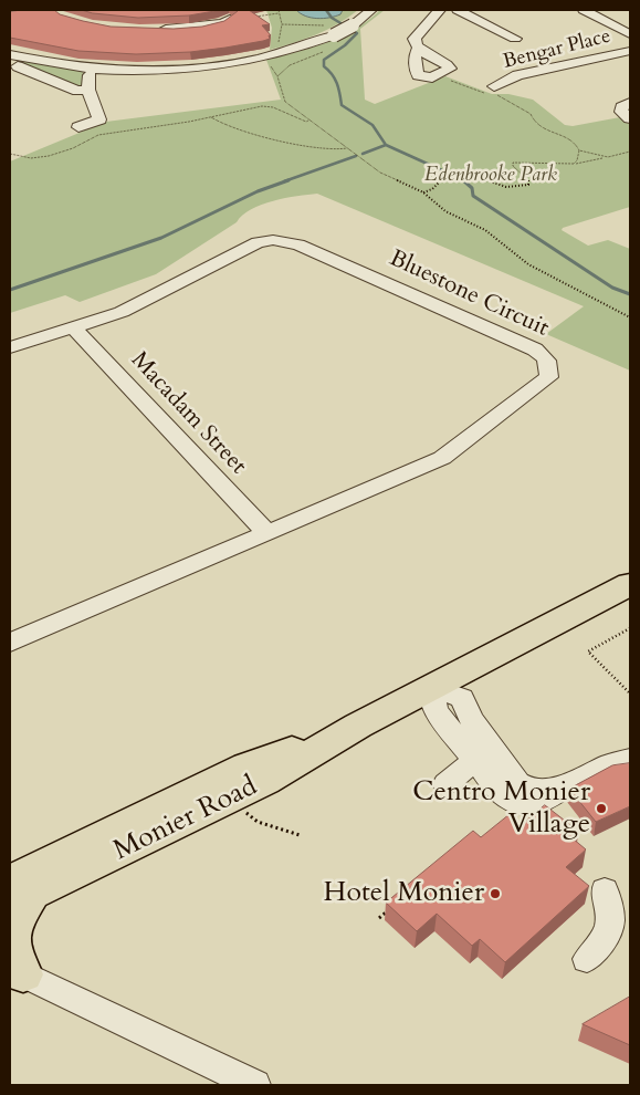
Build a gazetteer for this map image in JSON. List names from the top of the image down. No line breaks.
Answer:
{"streets":{"main road":["Monier Road"],"street":["Bengar Place","Bluestone Circuit","Macadam Street"]},"crossings":[["Bluestone Circuit","Macadam Street"]],"parks":["Edenbrooke Park"],"places":["Centro Monier Village","Hotel Monier"]}
